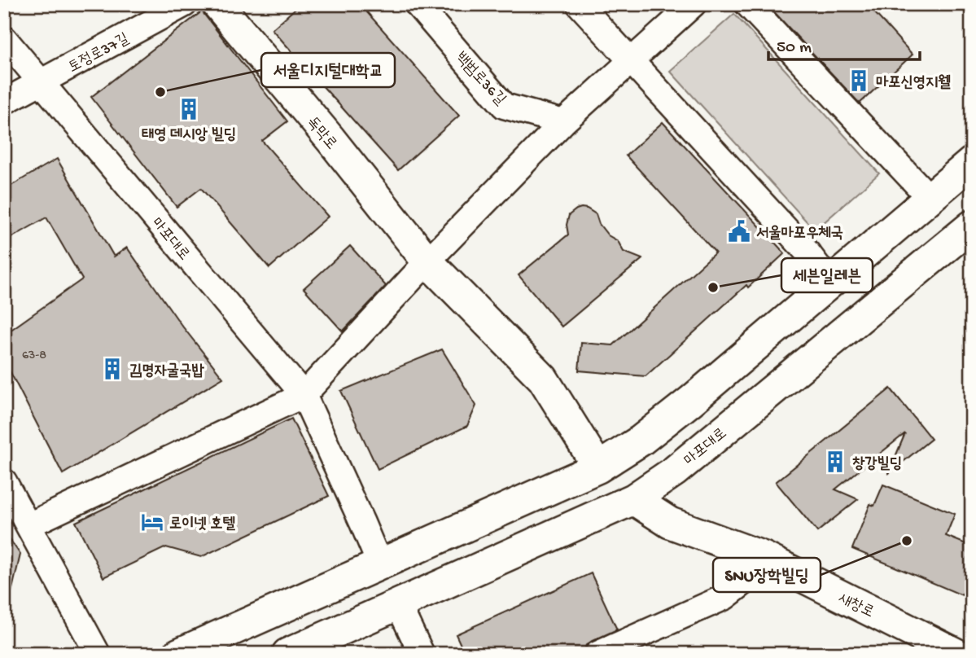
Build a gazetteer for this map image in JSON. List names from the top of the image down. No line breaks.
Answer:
{"streets":{"main road":["독막로","마포대로","새창로"],"street":["토정로37길","백범로36길"]},"crossings":[["토정로37길","마포대로"],["마포대로","새창로"]],"places":{"building":["마포신영지웰","태영 데시앙 빌딩","김명자굴국밥","창강빌딩"],"other":["서울디지털대학교","세븐일레븐","SNU장학빌딩"],"public building":["서울마포우체국"],"hotel":["로이넷 호텔"]},"house_numbers":["63-8"],"scale_bar":"50 m"}
